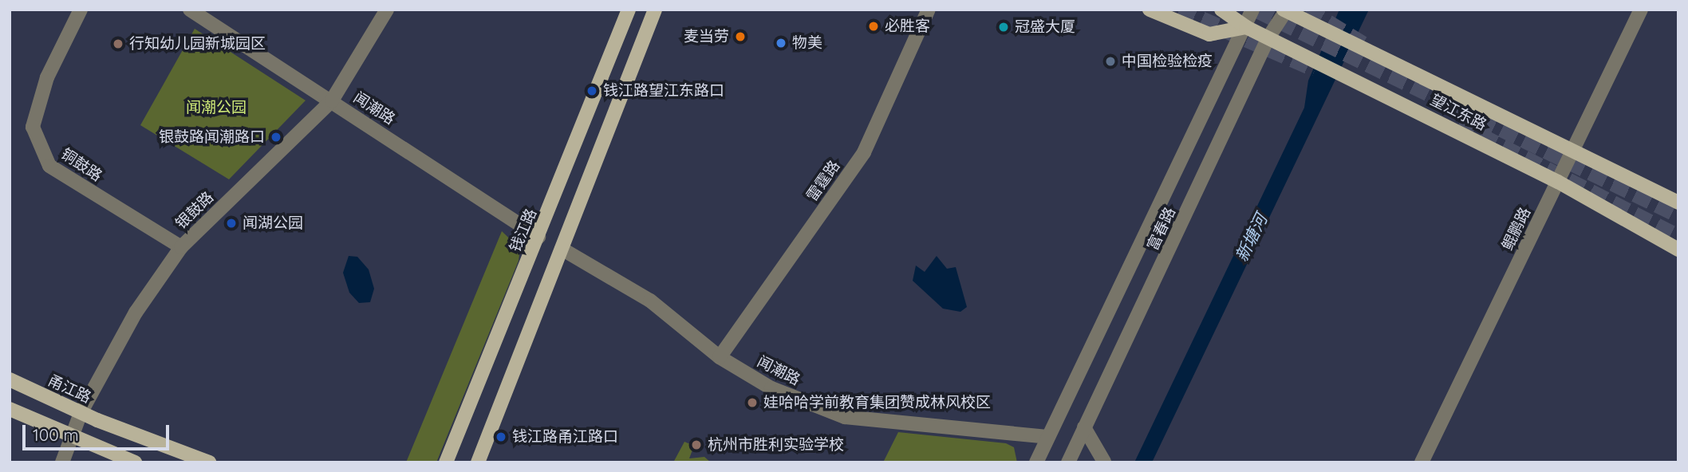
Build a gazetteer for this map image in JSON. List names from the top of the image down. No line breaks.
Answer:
{"streets":{"main road":["望江东路","钱江路","甬江路"],"street":["闻潮路","铜鼓路","雷霆路","银鼓路","富春路","鲲鹏路"]},"crossings":[["闻潮路","雷霆路"],["闻潮路","银鼓路"],["闻潮路","富春路"],["闻潮路","钱江路"],["望江东路","富春路"],["望江东路","鲲鹏路"],["铜鼓路","银鼓路"],["银鼓路","甬江路"]],"water":["新塘河"],"parks":["闻潮公园"],"places":["必胜客","冠盛大厦","麦当劳","物美","行知幼儿园新城园区","中国检验检疫","钱江路望江东路口","银鼓路闻潮路口","闻湖公园","娃哈哈学前教育集团赞成林风校区","钱江路甬江路口","杭州市胜利实验学校"],"scale_bar":"100 m"}
